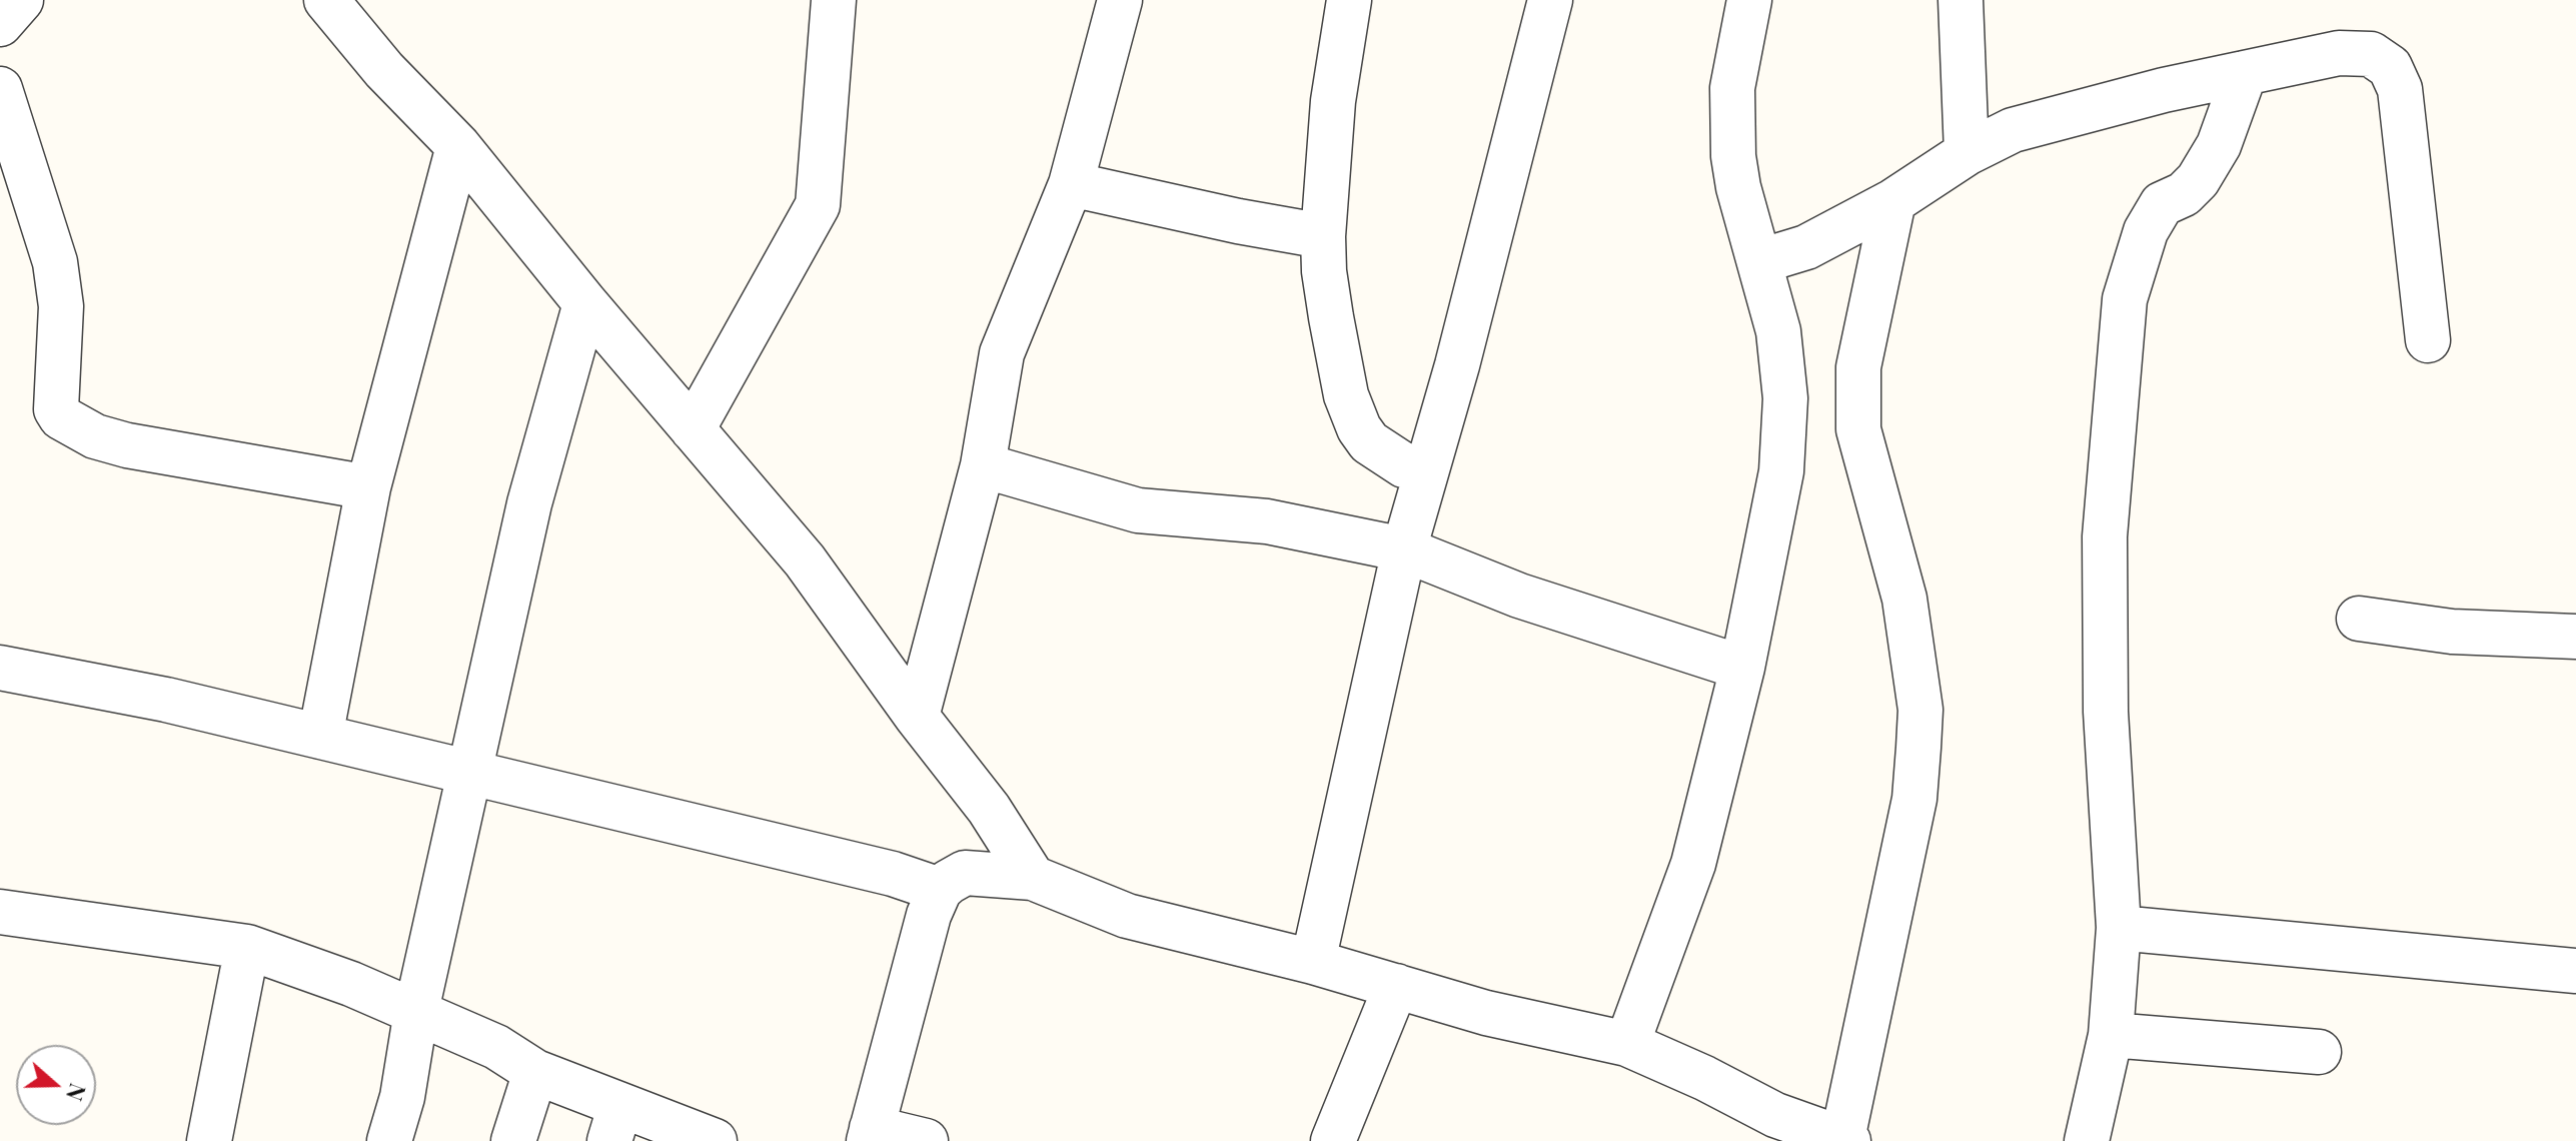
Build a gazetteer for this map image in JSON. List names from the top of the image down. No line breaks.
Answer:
{"north":"right"}
